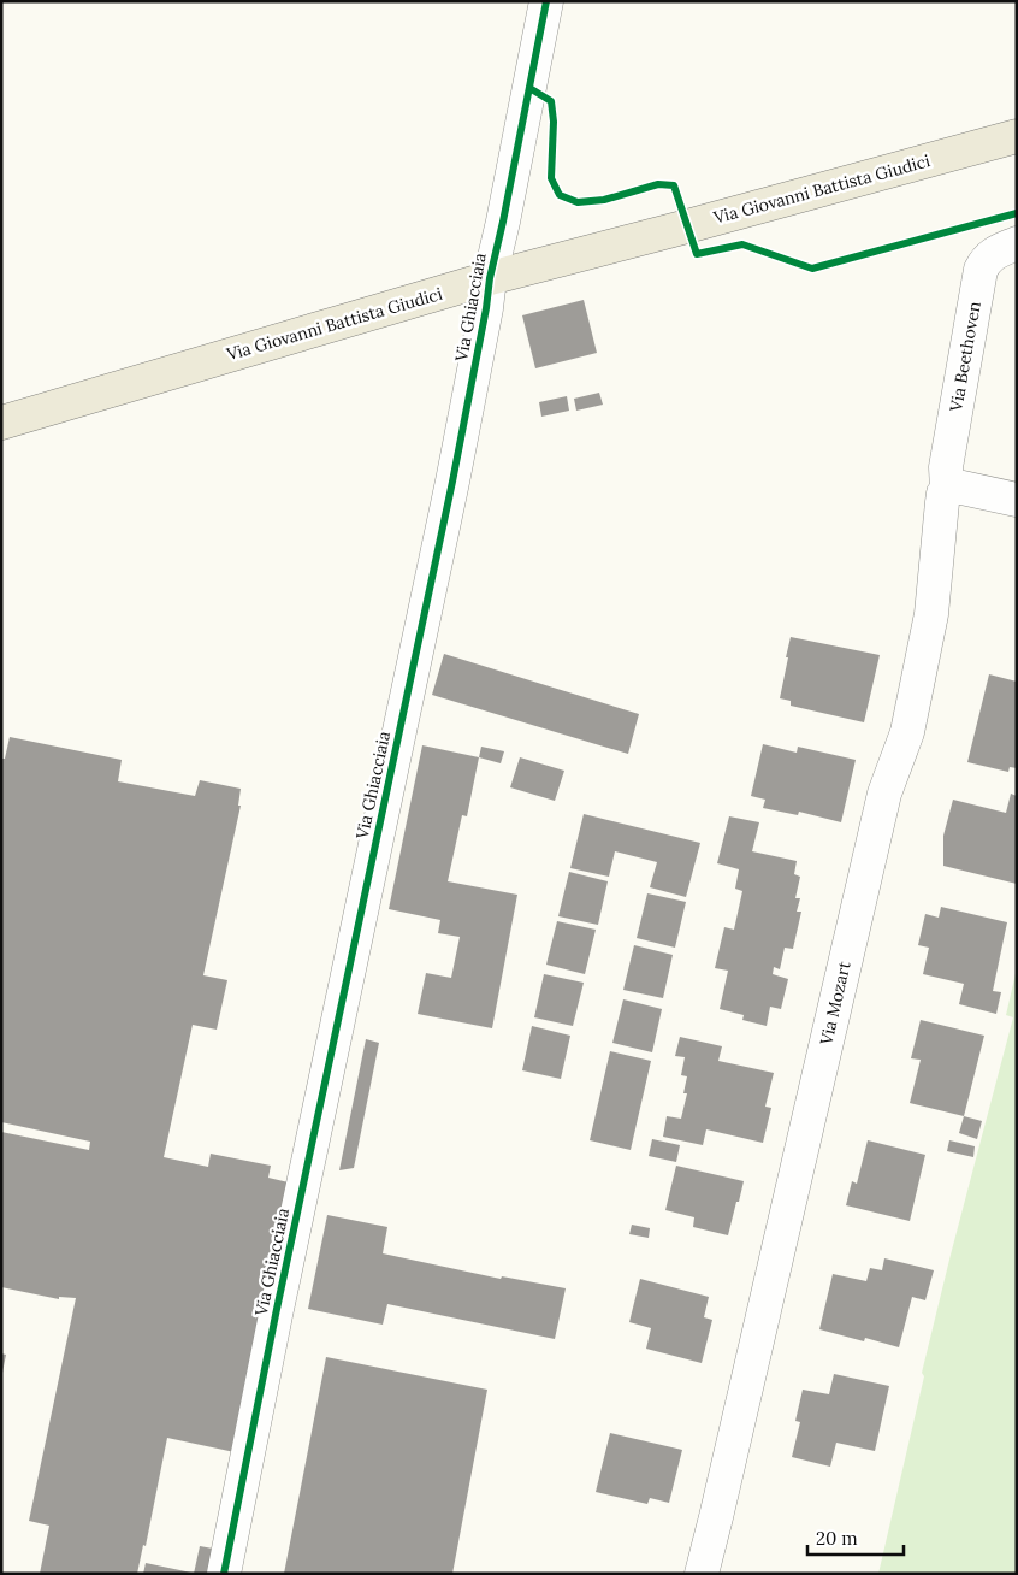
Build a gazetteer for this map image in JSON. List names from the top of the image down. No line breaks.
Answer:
{"streets":{"main road":["Via Giovanni Battista Giudici"],"street":["Via Ghiacciaia","Via Beethoven","Via Mozart"]},"crossings":[["Via Giovanni Battista Giudici","Via Ghiacciaia"],["Via Beethoven","Via Mozart"]],"scale_bar":"20 m"}
